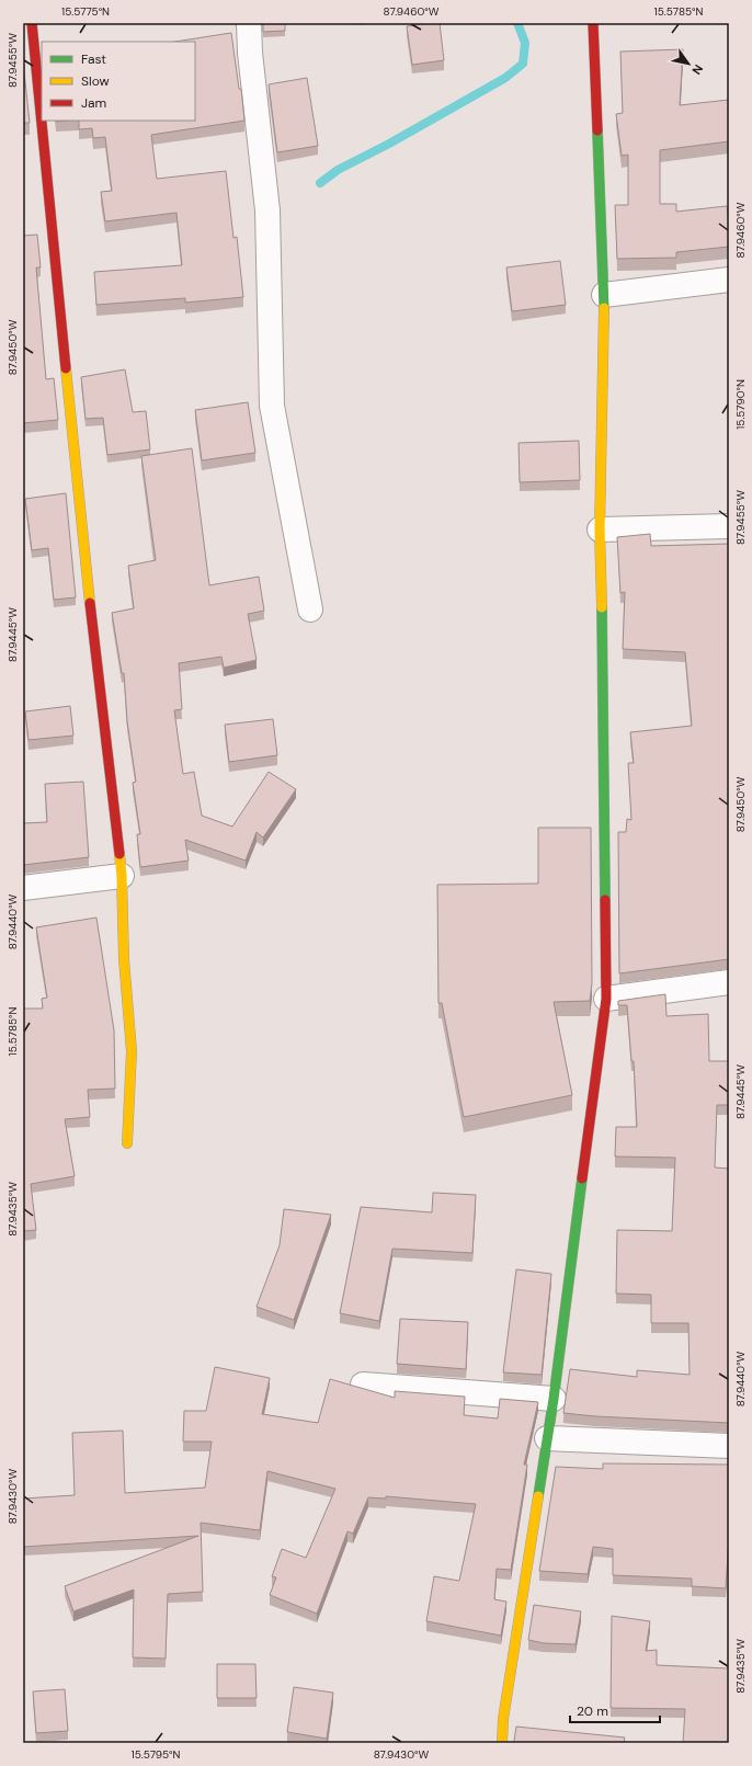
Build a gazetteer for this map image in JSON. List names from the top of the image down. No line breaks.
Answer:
{"legend":["Fast","Slow","Jam"],"scale_bar":"20 m","north":"bottom right","coordinates":["15.5775°N","87.9460°W","15.5785°N","87.9455°W","87.9450°W","15.5790°N","87.9445°W","87.9440°W","87.9435°W","87.9430°W","15.5795°N"]}
